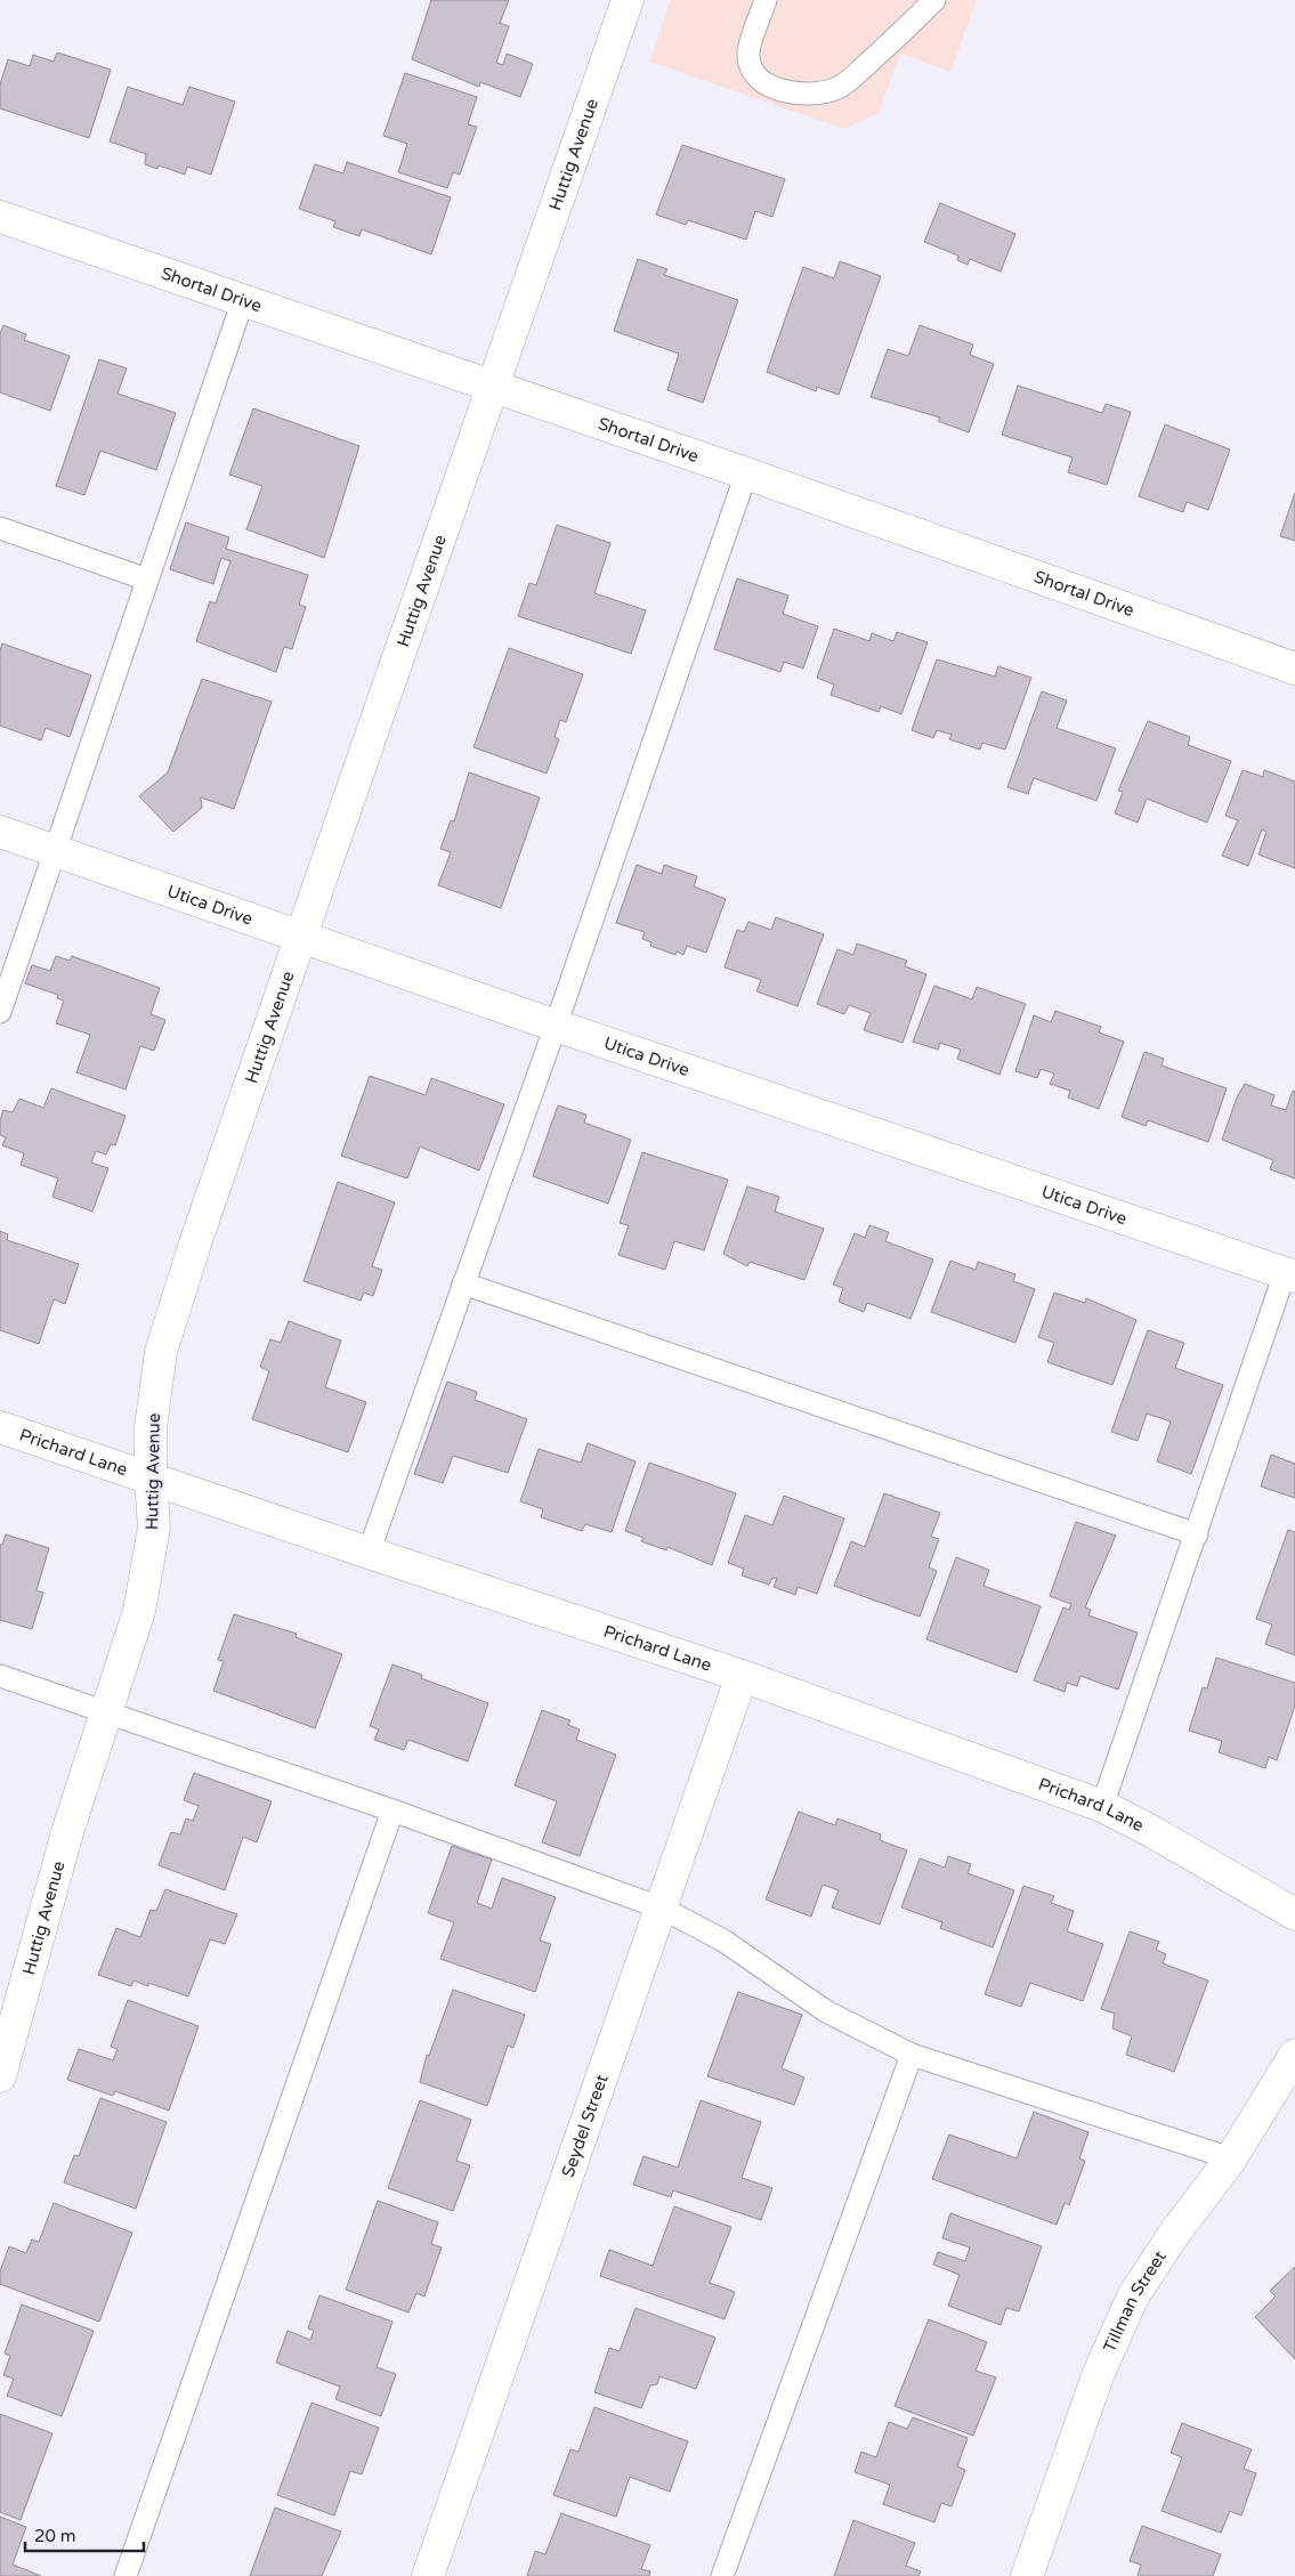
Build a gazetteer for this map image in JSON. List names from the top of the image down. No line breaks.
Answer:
{"streets":{"street":["Huttig Avenue","Shortal Drive","Utica Drive","Prichard Lane","Seydel Street","Tillman Street"]},"crossings":[["Huttig Avenue","Shortal Drive"],["Huttig Avenue","Utica Drive"],["Huttig Avenue","Prichard Lane"],["Prichard Lane","Seydel Street"]],"scale_bar":"20 m"}
